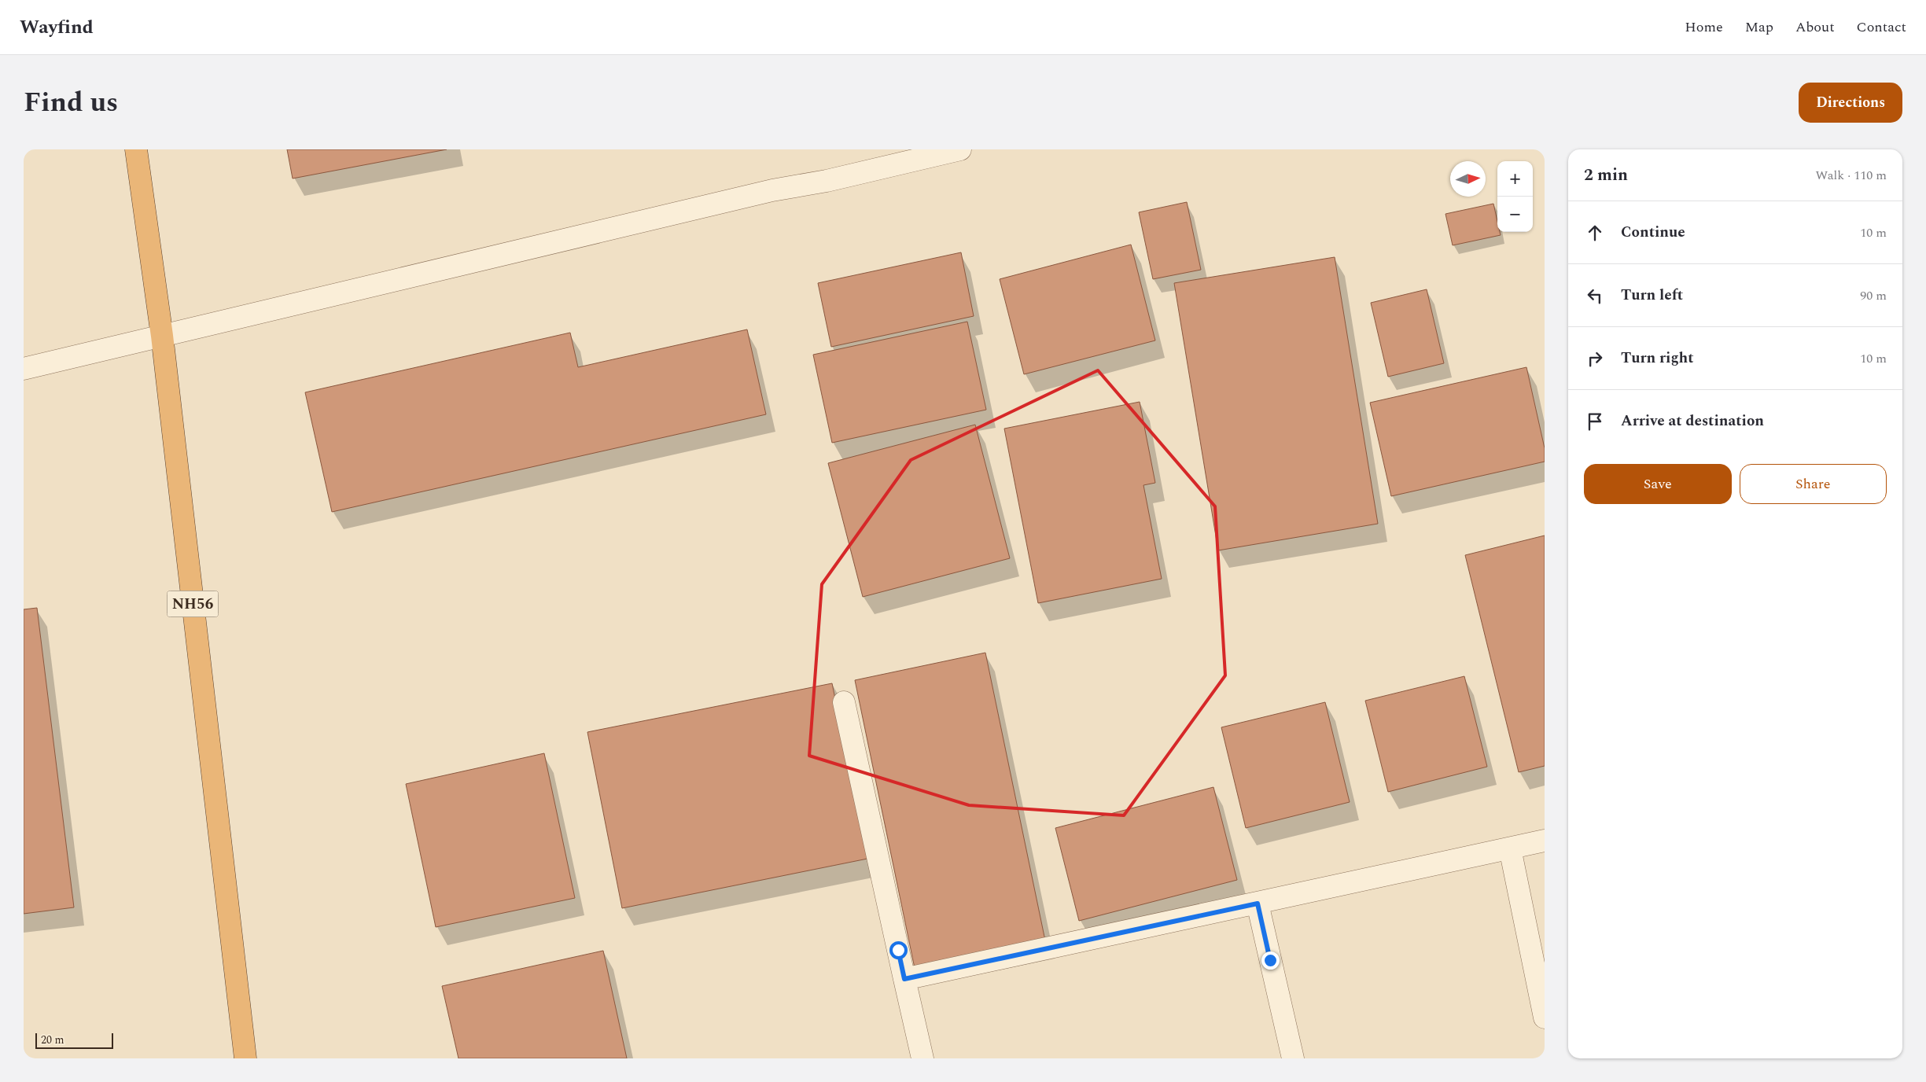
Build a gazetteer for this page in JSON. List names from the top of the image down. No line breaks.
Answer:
{"streets":{"highway":["NH56"]},"scale_bar":"20 m","north":"right","page":{"header":"Wayfind","nav":["Home","Map","About","Contact"],"title":"Find us","buttons":["Directions",["Save","Share"]],"heading":["2 min","Walk · 110 m"],"map_buttons":["+","−"],"list":[["Continue","10 m"],["Turn left","90 m"],["Turn right","10 m"],"Arrive at destination"],"scale":"20 m"}}
